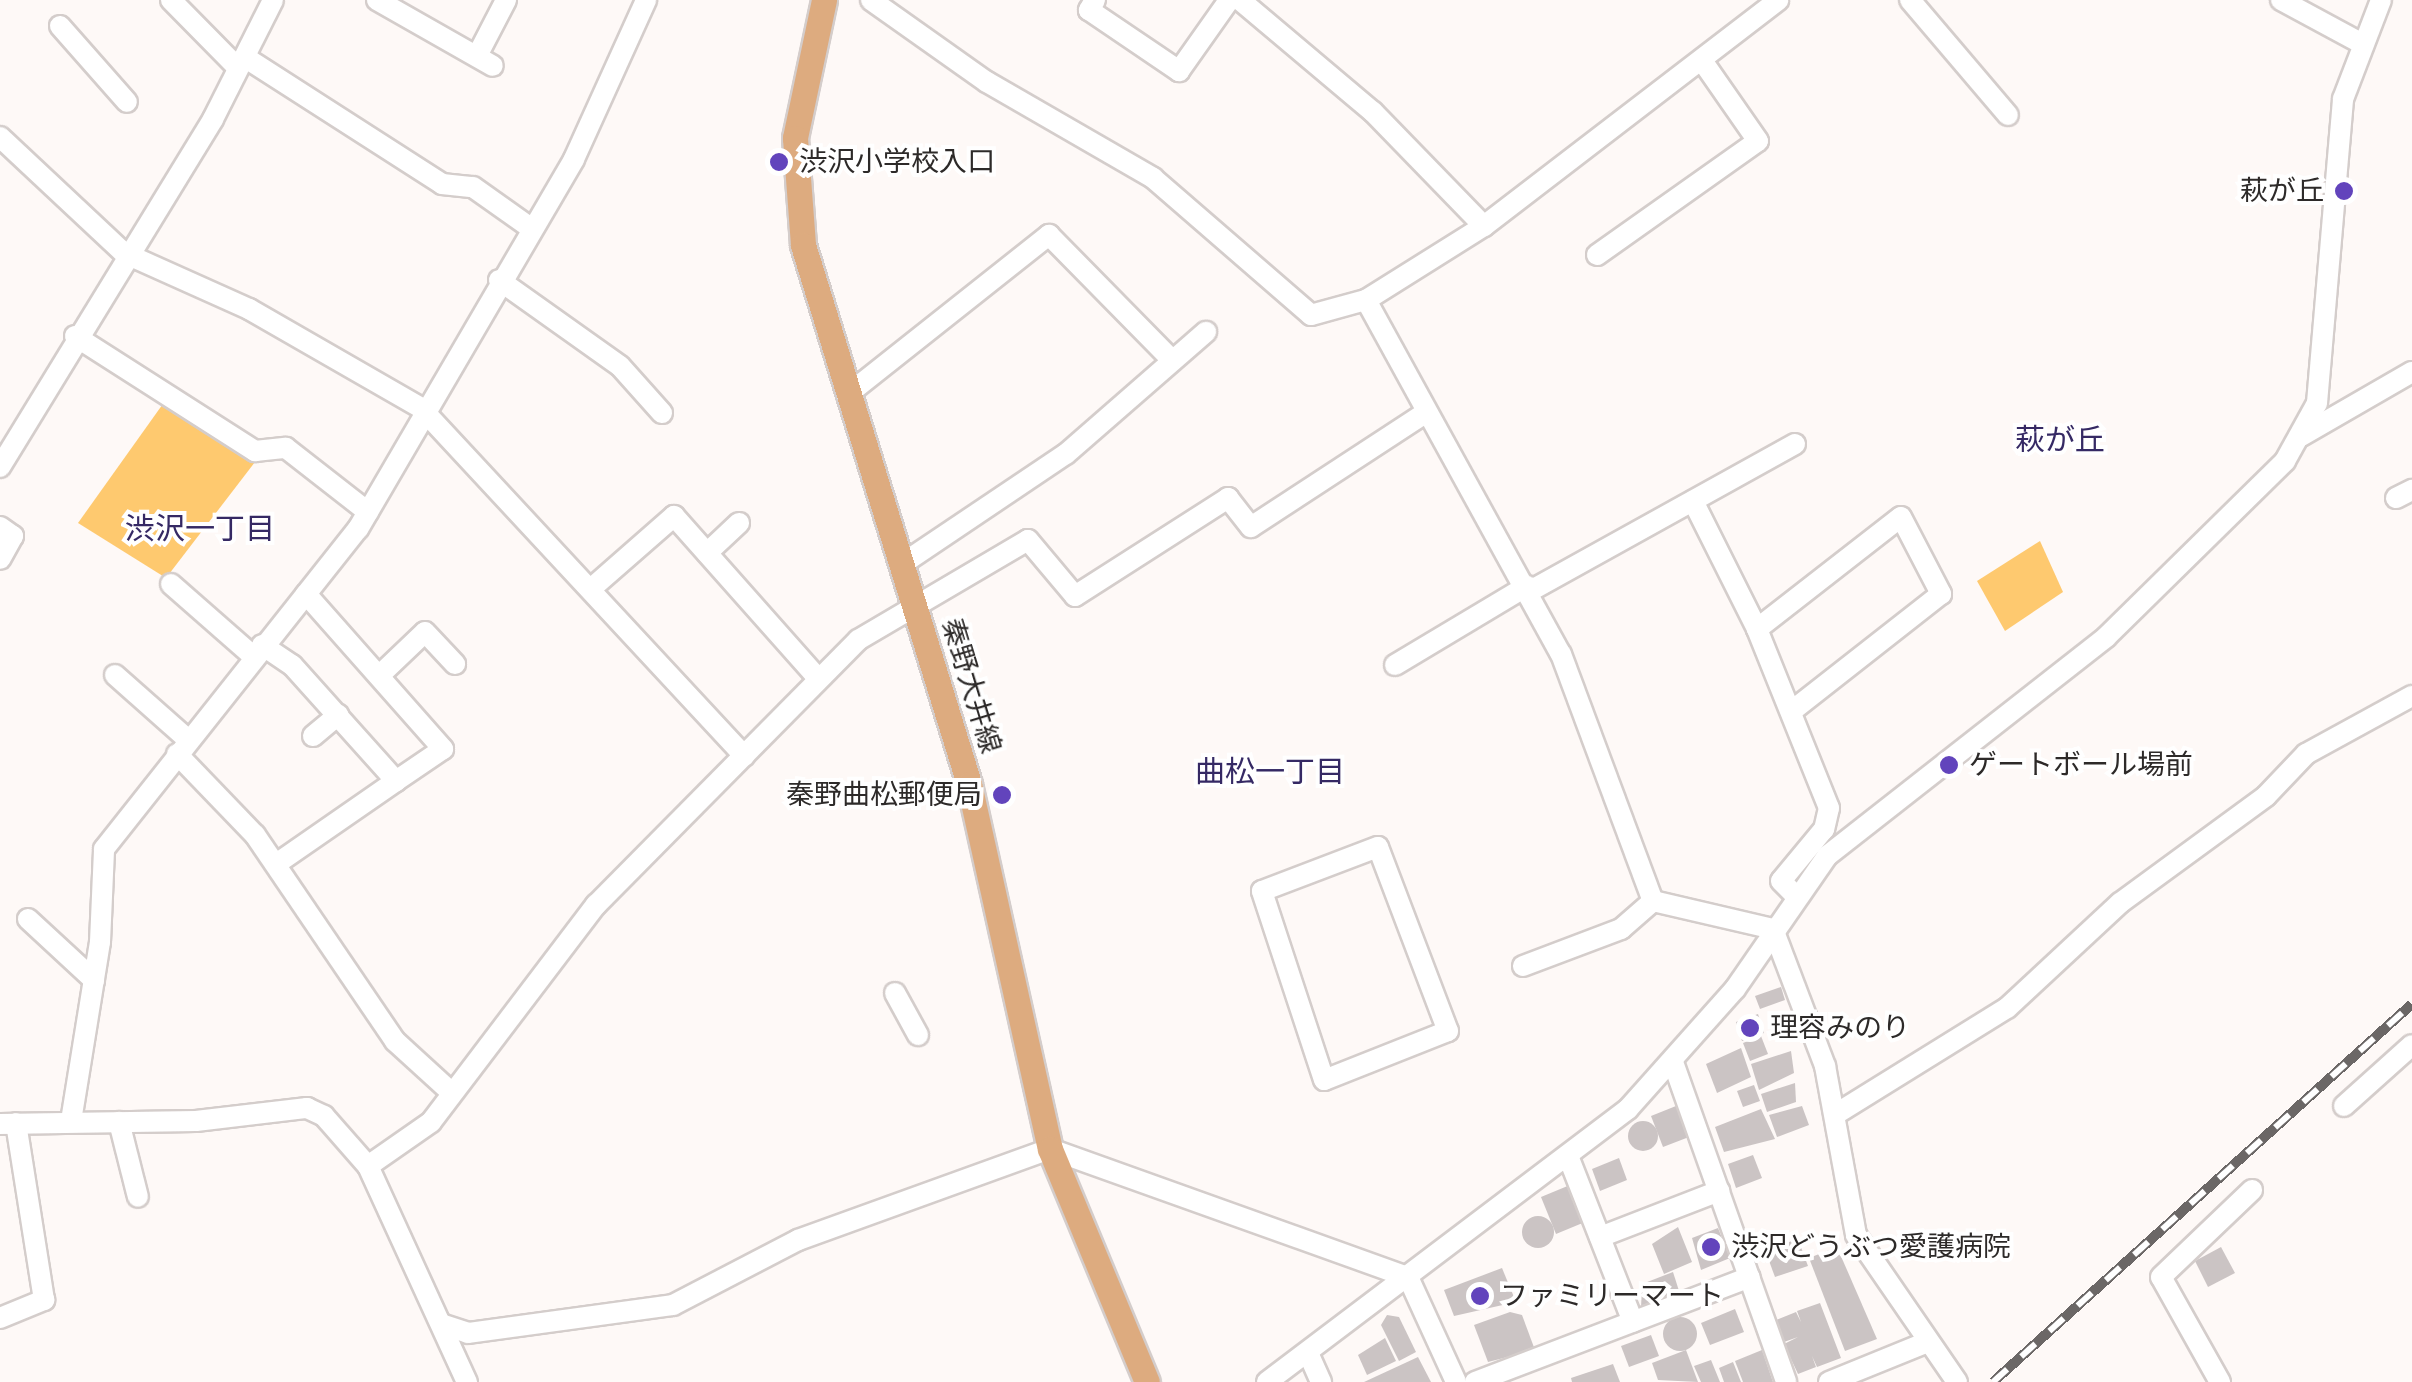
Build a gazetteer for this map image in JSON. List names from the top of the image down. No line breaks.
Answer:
{"streets":{"main road":["秦野大井線"]},"districts":["萩が丘","渋沢一丁目","曲松一丁目"],"places":["渋沢小学校入口","萩が丘","ゲートボール場前","秦野曲松郵便局","理容みのり","渋沢どうぶつ愛護病院","ファミリーマート"]}
